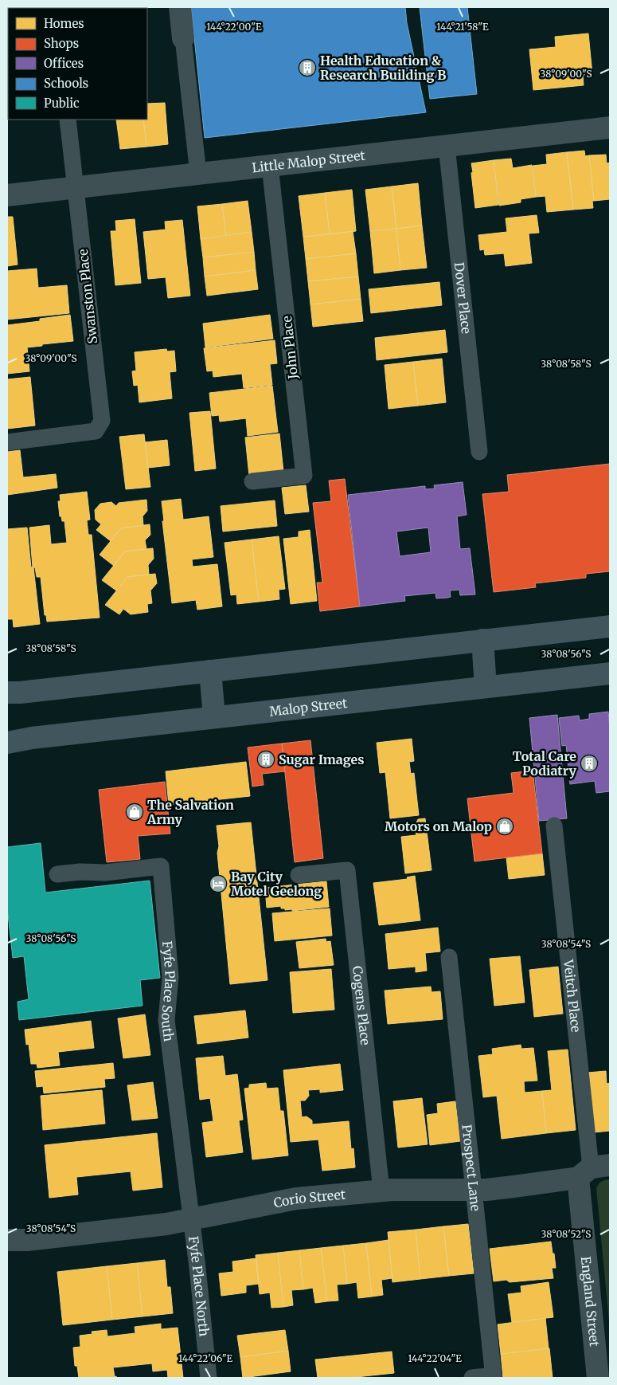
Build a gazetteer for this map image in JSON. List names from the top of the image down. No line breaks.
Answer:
{"streets":{"street":["Little Malop Street","Malop Street","Corio Street","England Street"],"lane":["Swanston Place","Dover Place","John Place","Fyfe Place South","Veitch Place","Cogens Place","Prospect Lane","Fyfe Place North"]},"crossings":[["Little Malop Street","Swanston Place"],["Little Malop Street","Dover Place"],["Little Malop Street","John Place"],["Fyfe Place South","Corio Street"],["Fyfe Place South","Fyfe Place North"],["Veitch Place","Corio Street"],["Veitch Place","England Street"],["Cogens Place","Corio Street"],["Prospect Lane","Corio Street"],["Corio Street","Fyfe Place North"],["Corio Street","England Street"]],"places":{"building":["Health Education & Research Building B","Sugar Images","Total Care Podiatry"],"shop":["The Salvation Army","Motors on Malop"],"hotel":["Bay City Motel Geelong"]},"legend":["Homes","Shops","Offices","Schools","Public"],"coordinates":["144°22'00\"E","144°21'58\"E","38°09'00\"S","38°08'58\"S","38°08'56\"S","38°08'54\"S","38°08'52\"S","144°22'06\"E","144°22'04\"E"]}
